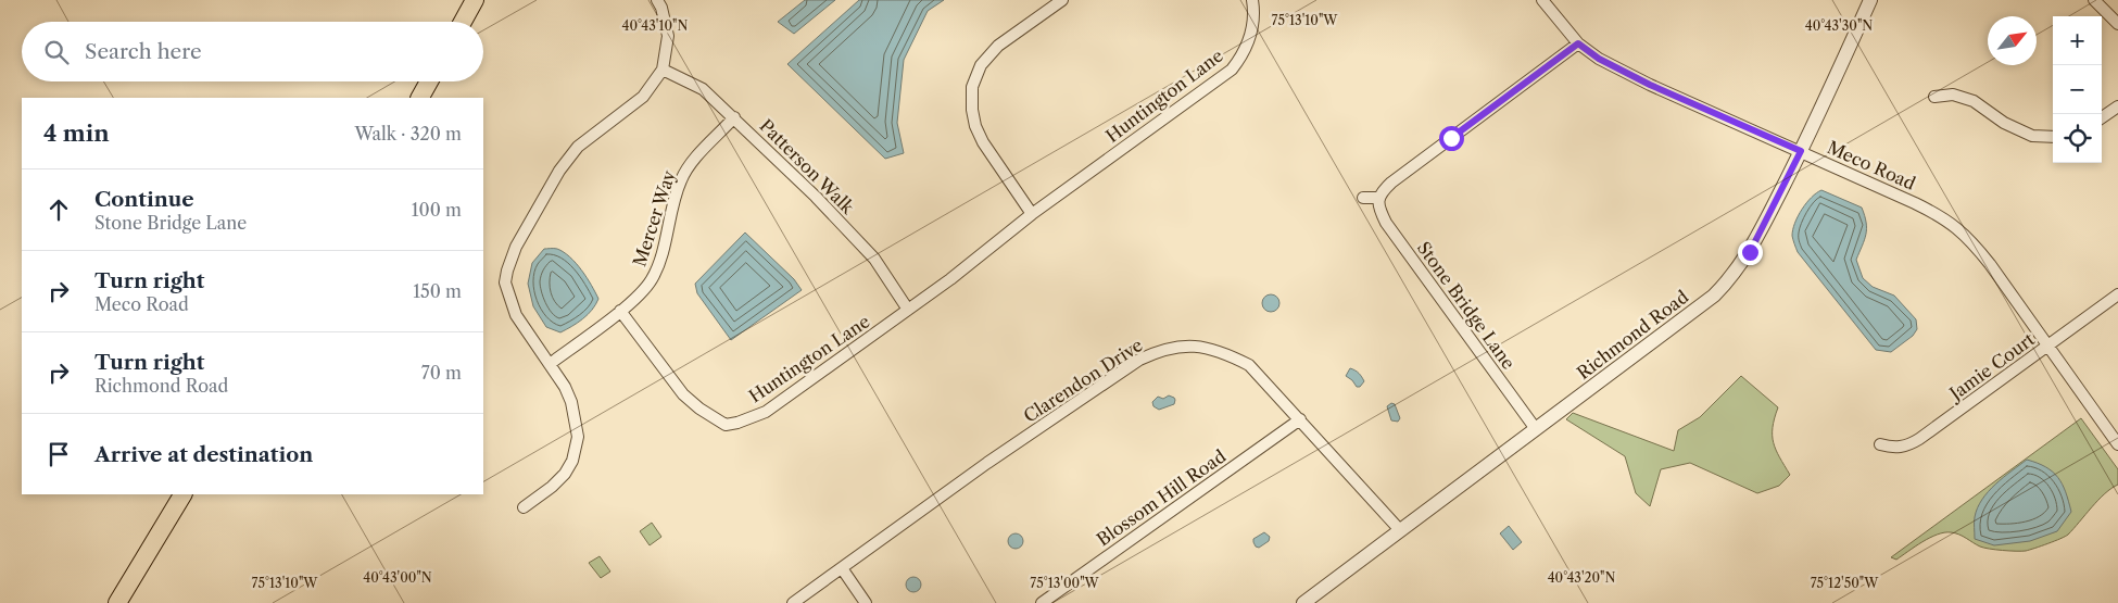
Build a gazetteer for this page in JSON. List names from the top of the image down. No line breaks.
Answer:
{"streets":{"street":["Huntington Lane","Meco Road","Patterson Walk","Mercer Way","Stone Bridge Lane","Richmond Road","Jamie Court","Clarendon Drive","Blossom Hill Road"]},"crossings":[["Huntington Lane","Patterson Walk"],["Huntington Lane","Mercer Way"],["Meco Road","Richmond Road"],["Meco Road","Jamie Court"],["Patterson Walk","Mercer Way"],["Stone Bridge Lane","Richmond Road"],["Richmond Road","Clarendon Drive"],["Clarendon Drive","Blossom Hill Road"]],"north":"top right","page":{"map_buttons":["+","−"],"search":"Search here","heading":["4 min","Walk · 320 m"],"list":[["Continue","Stone Bridge Lane","100 m"],["Turn right","Meco Road","150 m"],["Turn right","Richmond Road","70 m"],"Arrive at destination"]},"coordinates":["75°13'10\"W","40°43'10\"N","40°43'30\"N","40°43'00\"N","40°43'20\"N","75°13'00\"W","75°12'50\"W"]}
